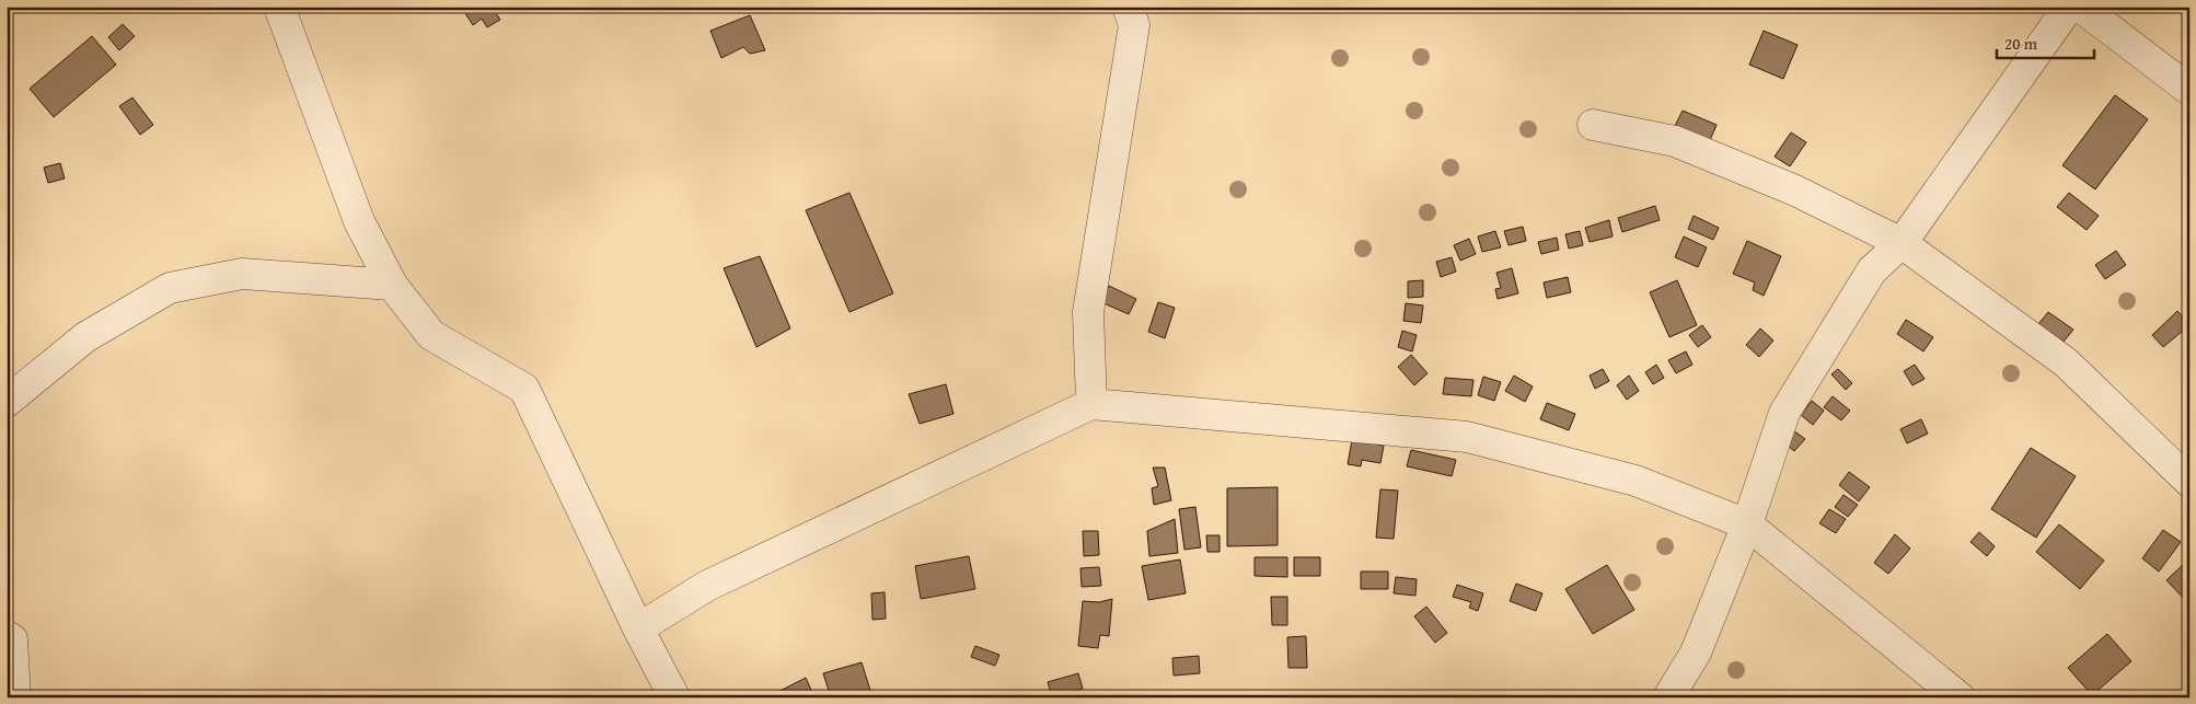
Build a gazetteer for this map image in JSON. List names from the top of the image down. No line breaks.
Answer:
{"scale_bar":"20 m"}
